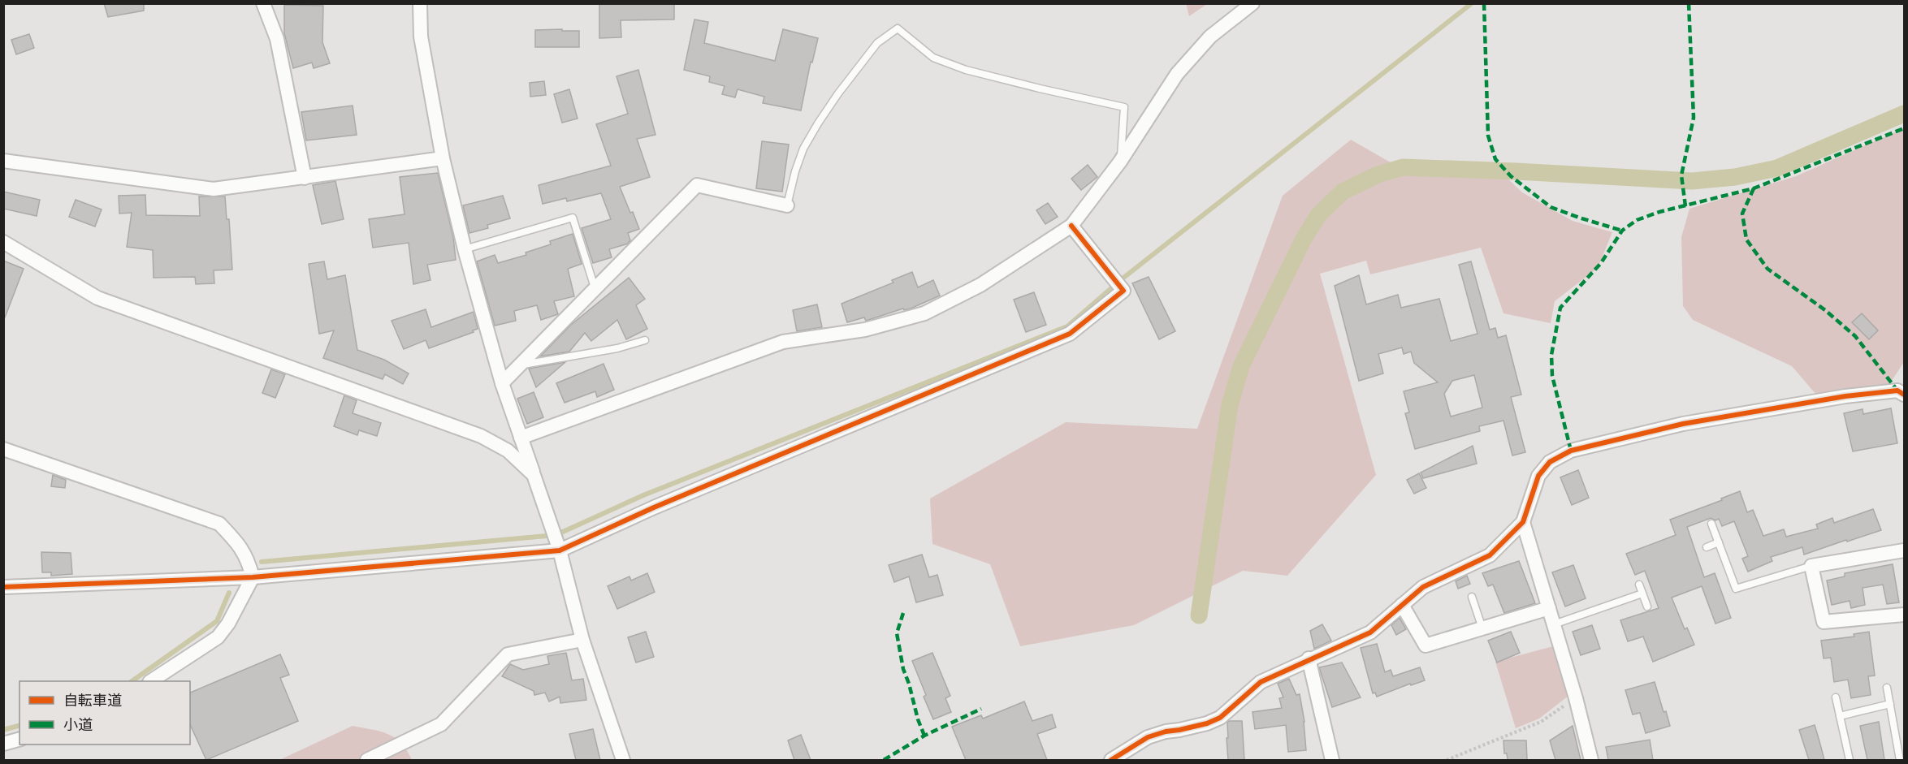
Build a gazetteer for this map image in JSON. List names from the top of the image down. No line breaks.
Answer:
{"legend":["自転車道","小道"]}
